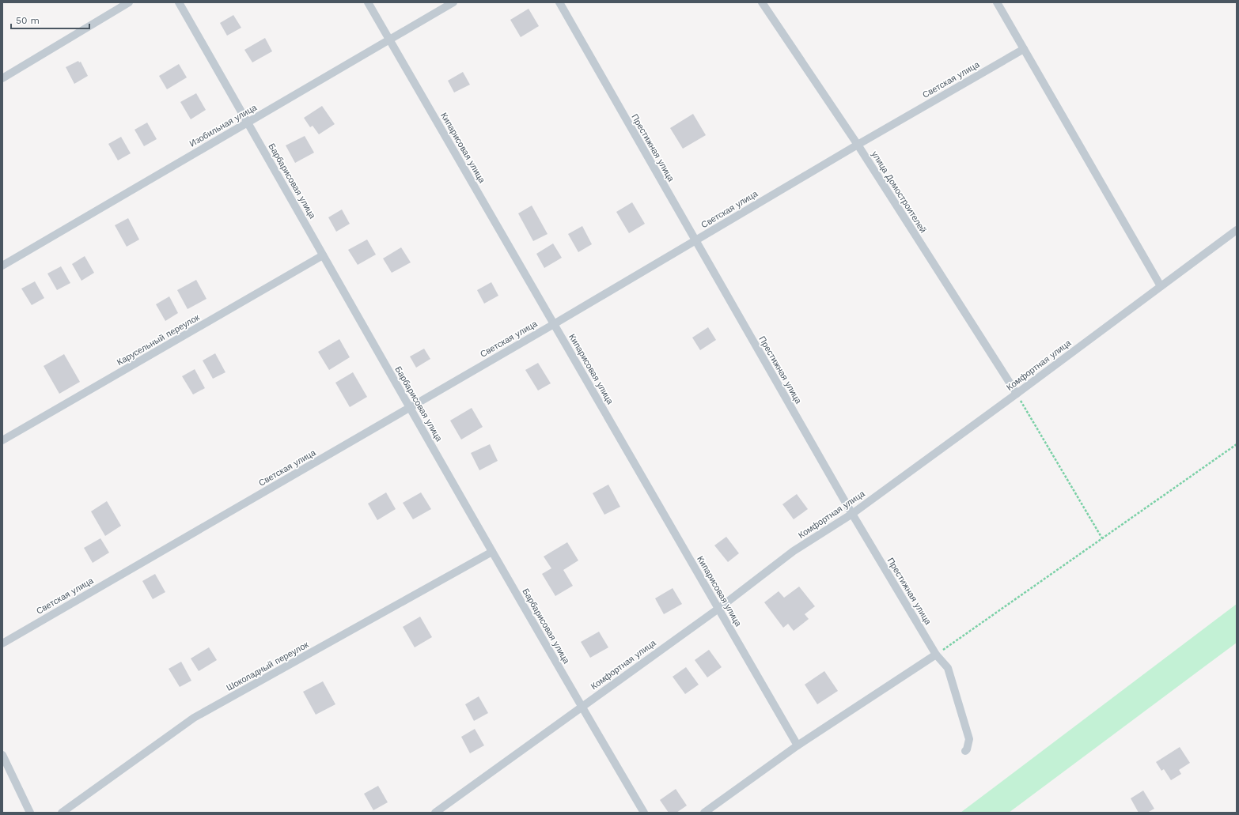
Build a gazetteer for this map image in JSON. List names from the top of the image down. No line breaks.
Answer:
{"streets":{"street":["Светская улица","Изобильная улица","Кипарисовая улица","Престижная улица","Барбарисовая улица","улица Домостроителей","Карусельный переулок","Комфортная улица","Шоколадный переулок"]},"crossings":[["Светская улица","Кипарисовая улица"],["Светская улица","Престижная улица"],["Светская улица","Барбарисовая улица"],["Светская улица","улица Домостроителей"],["Изобильная улица","Кипарисовая улица"],["Изобильная улица","Барбарисовая улица"],["Кипарисовая улица","Комфортная улица"],["Престижная улица","Комфортная улица"],["Барбарисовая улица","Карусельный переулок"],["Барбарисовая улица","Комфортная улица"],["Барбарисовая улица","Шоколадный переулок"],["улица Домостроителей","Комфортная улица"]],"scale_bar":"50 m"}
